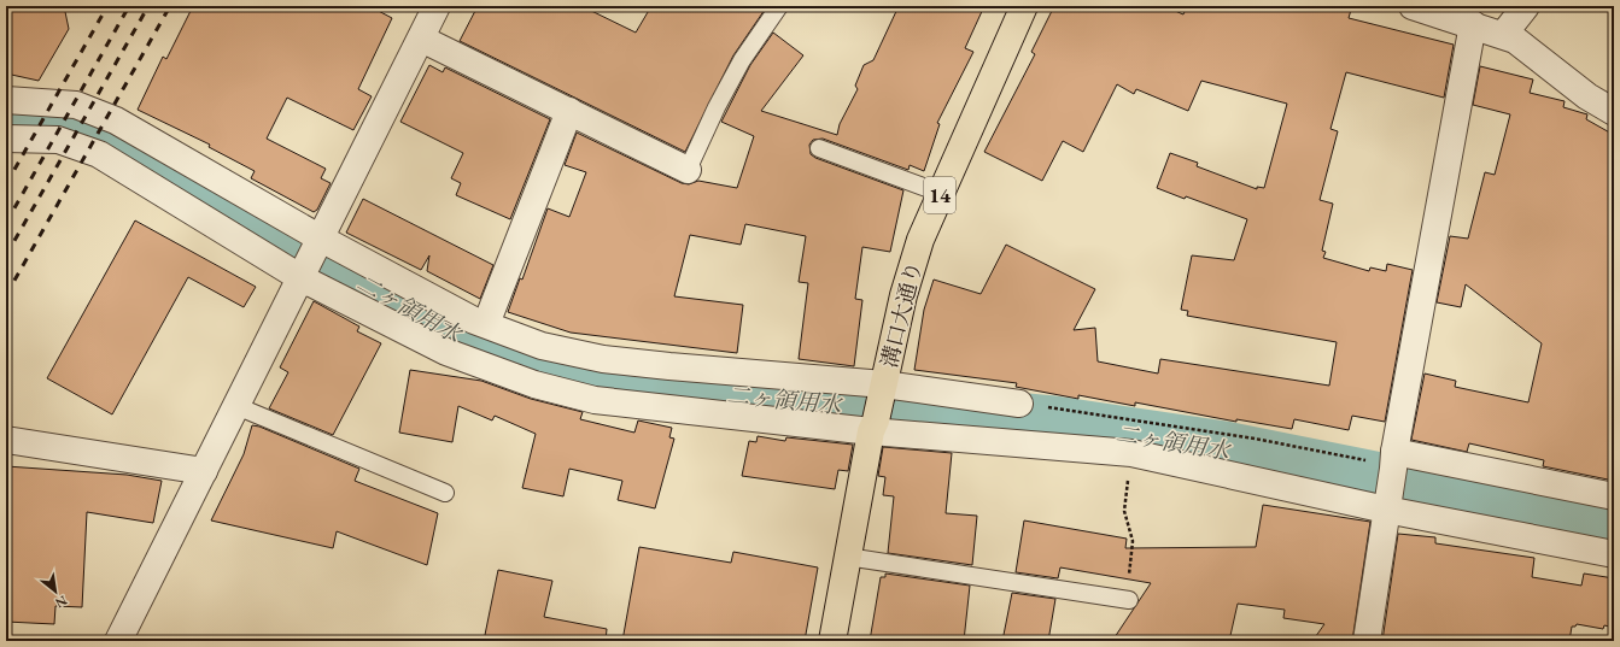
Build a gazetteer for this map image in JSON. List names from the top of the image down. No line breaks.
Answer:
{"streets":{"main road":["14","溝口大通り"]},"water":["二ヶ領用水"],"north":"bottom right"}
